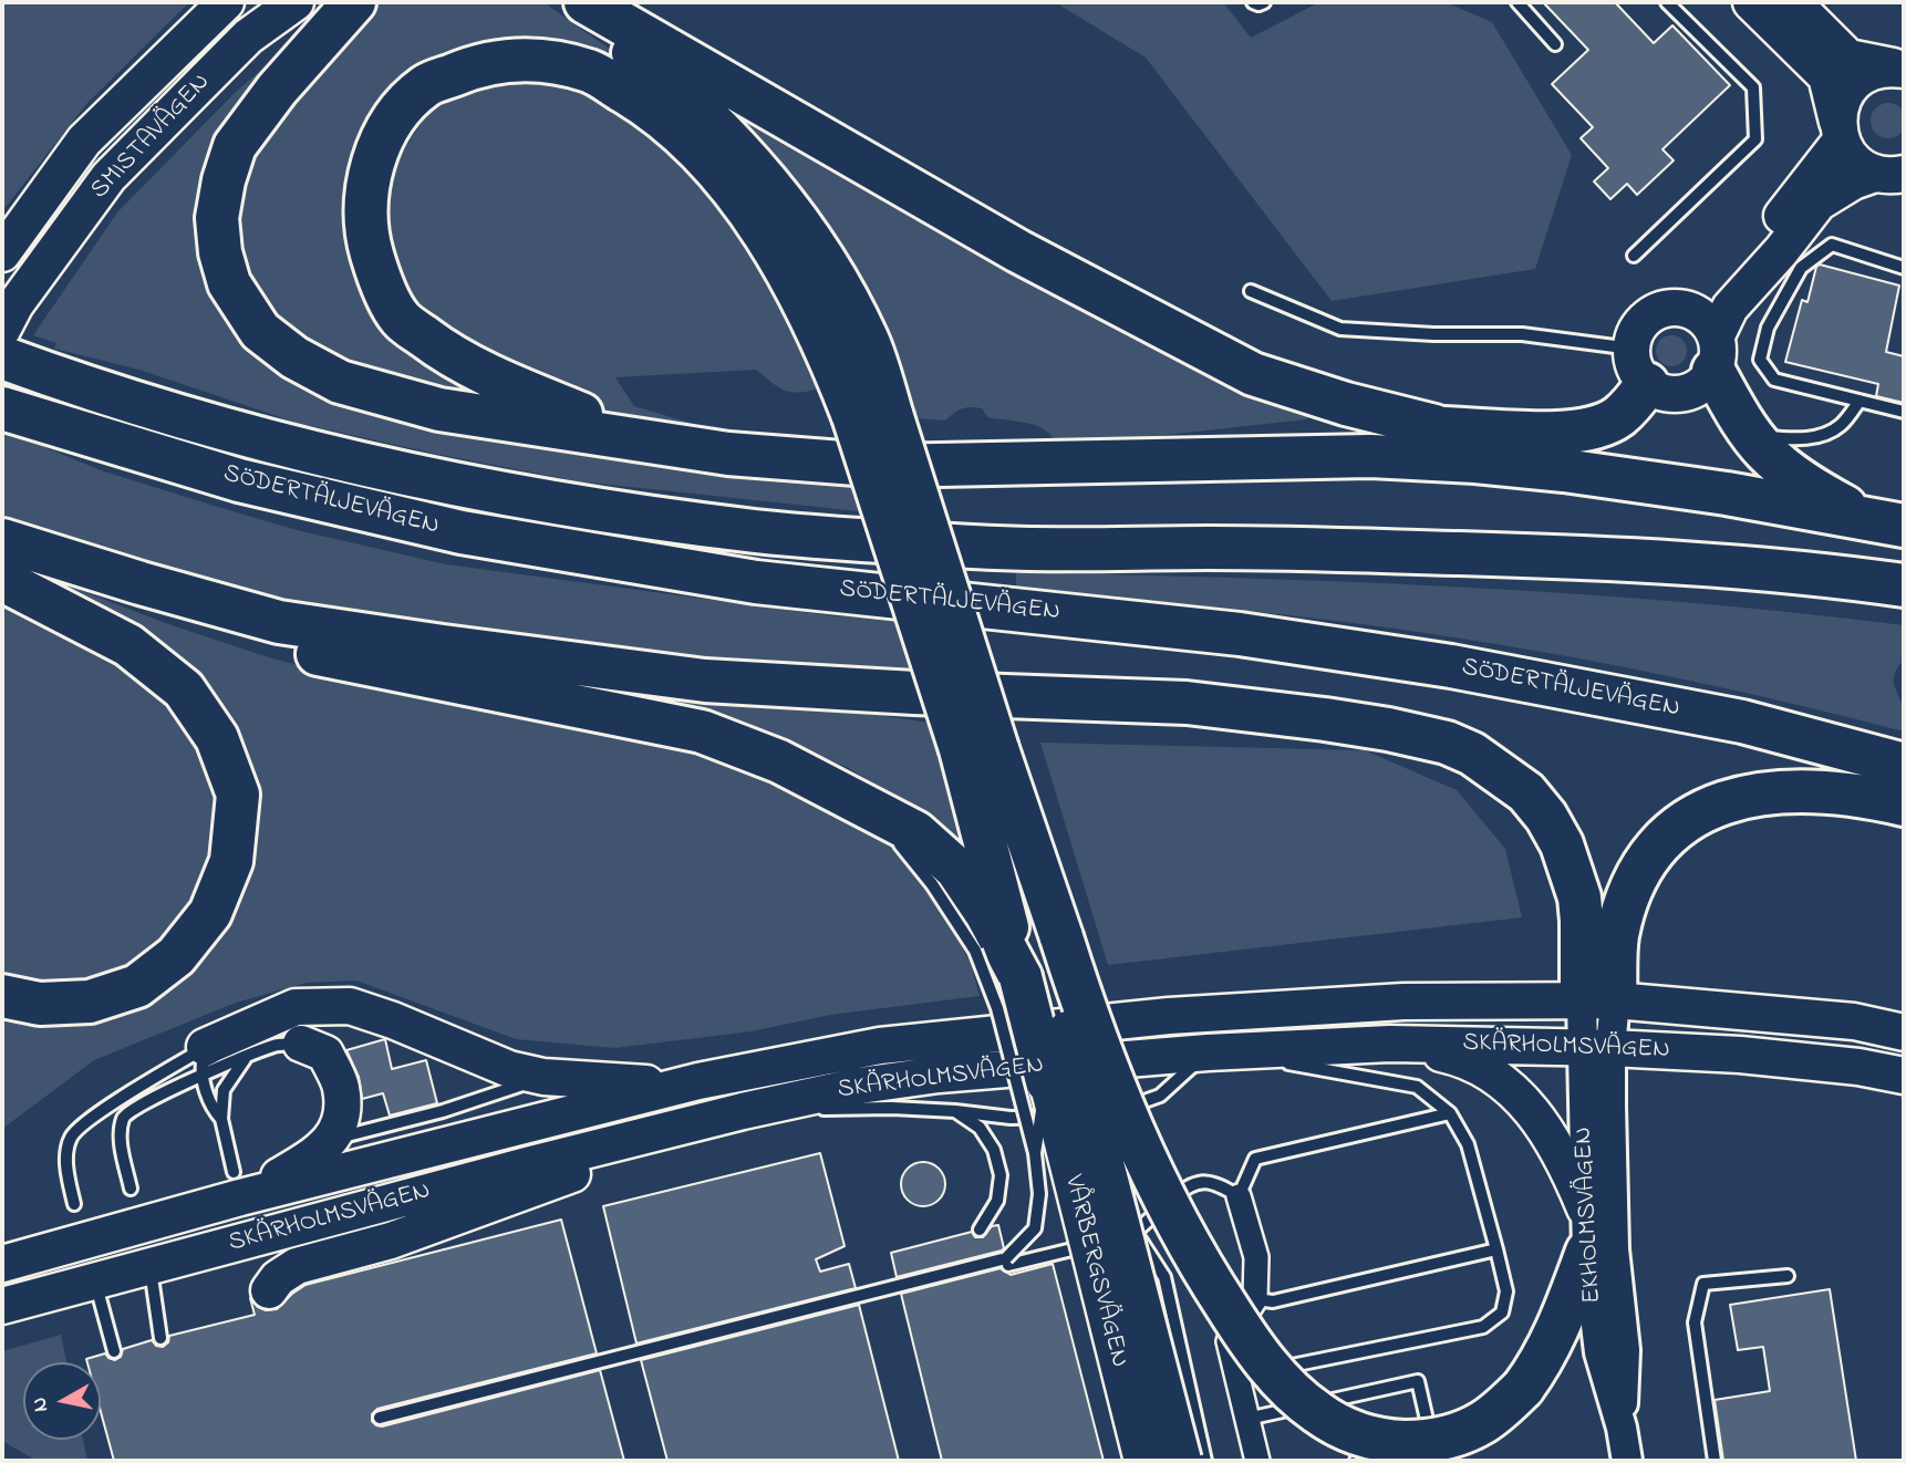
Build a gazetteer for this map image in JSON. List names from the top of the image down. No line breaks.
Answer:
{"streets":{"highway":["SÖDERTÄLJEVÄGEN"],"main road":["SMISTAVÄGEN","SKÄRHOLMSVÄGEN","VÅRBERGSVÄGEN"],"street":["EKHOLMSVÄGEN"]},"crossings":[["SKÄRHOLMSVÄGEN","EKHOLMSVÄGEN"]],"north":"left"}
